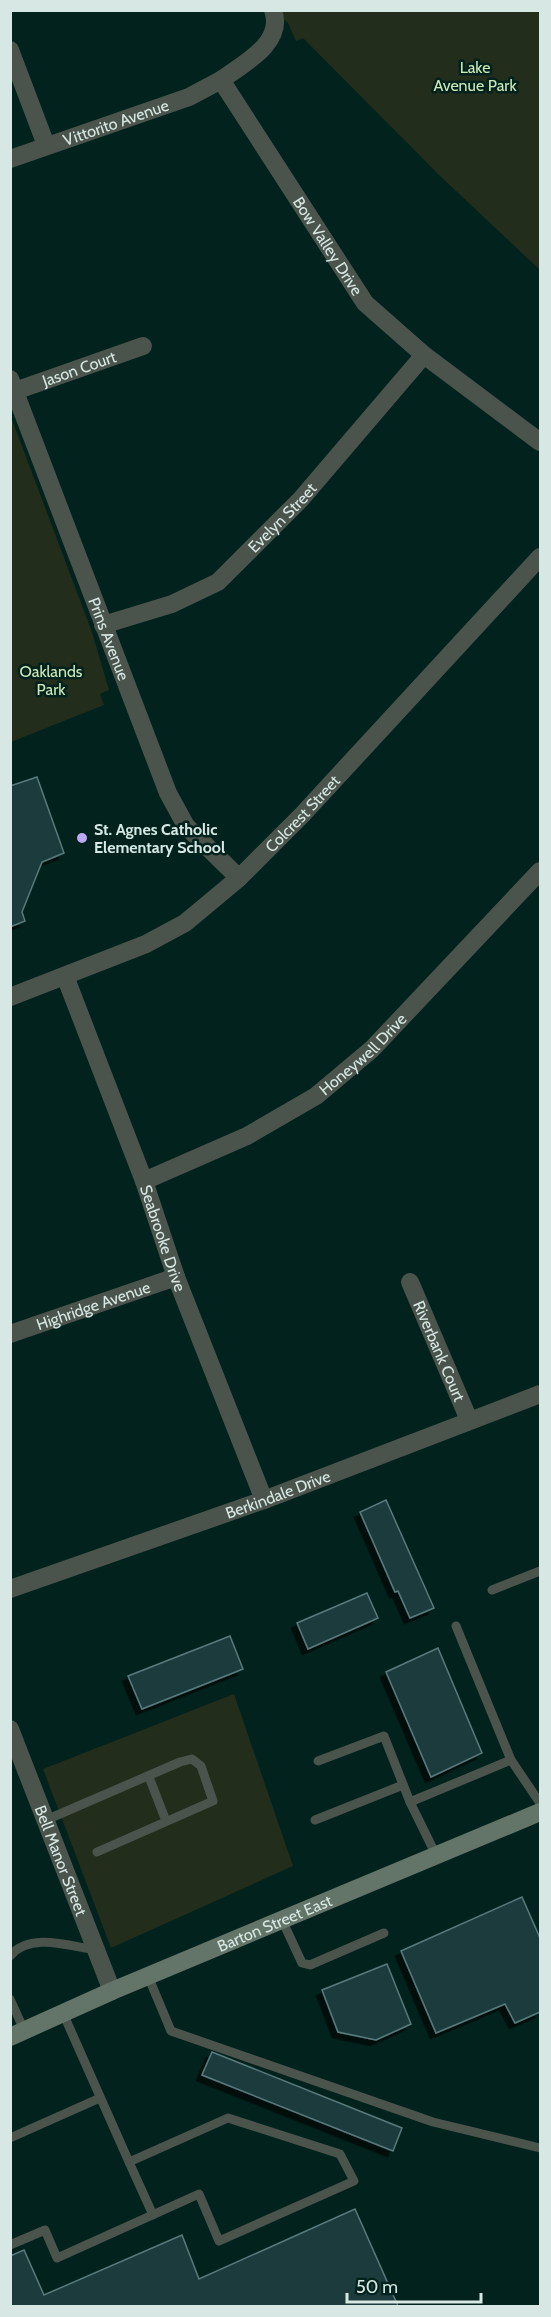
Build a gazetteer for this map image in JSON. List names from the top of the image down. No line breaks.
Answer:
{"streets":{"main road":["Barton Street East"],"street":["Vittorito Avenue","Bow Valley Drive","Jason Court","Evelyn Street","Prins Avenue","Colcrest Street","Honeywell Drive","Seabrooke Drive","Highridge Avenue","Riverbank Court","Berkindale Drive","Bell Manor Street"]},"crossings":[["Vittorito Avenue","Bow Valley Drive"],["Bow Valley Drive","Evelyn Street"],["Jason Court","Prins Avenue"],["Evelyn Street","Prins Avenue"],["Prins Avenue","Colcrest Street"],["Colcrest Street","Seabrooke Drive"],["Honeywell Drive","Seabrooke Drive"],["Seabrooke Drive","Highridge Avenue"],["Seabrooke Drive","Berkindale Drive"],["Riverbank Court","Berkindale Drive"],["Bell Manor Street","Barton Street East"]],"parks":["Lake Avenue Park","Oaklands Park"],"places":["St. Agnes Catholic Elementary School"],"scale_bar":"50 m"}
